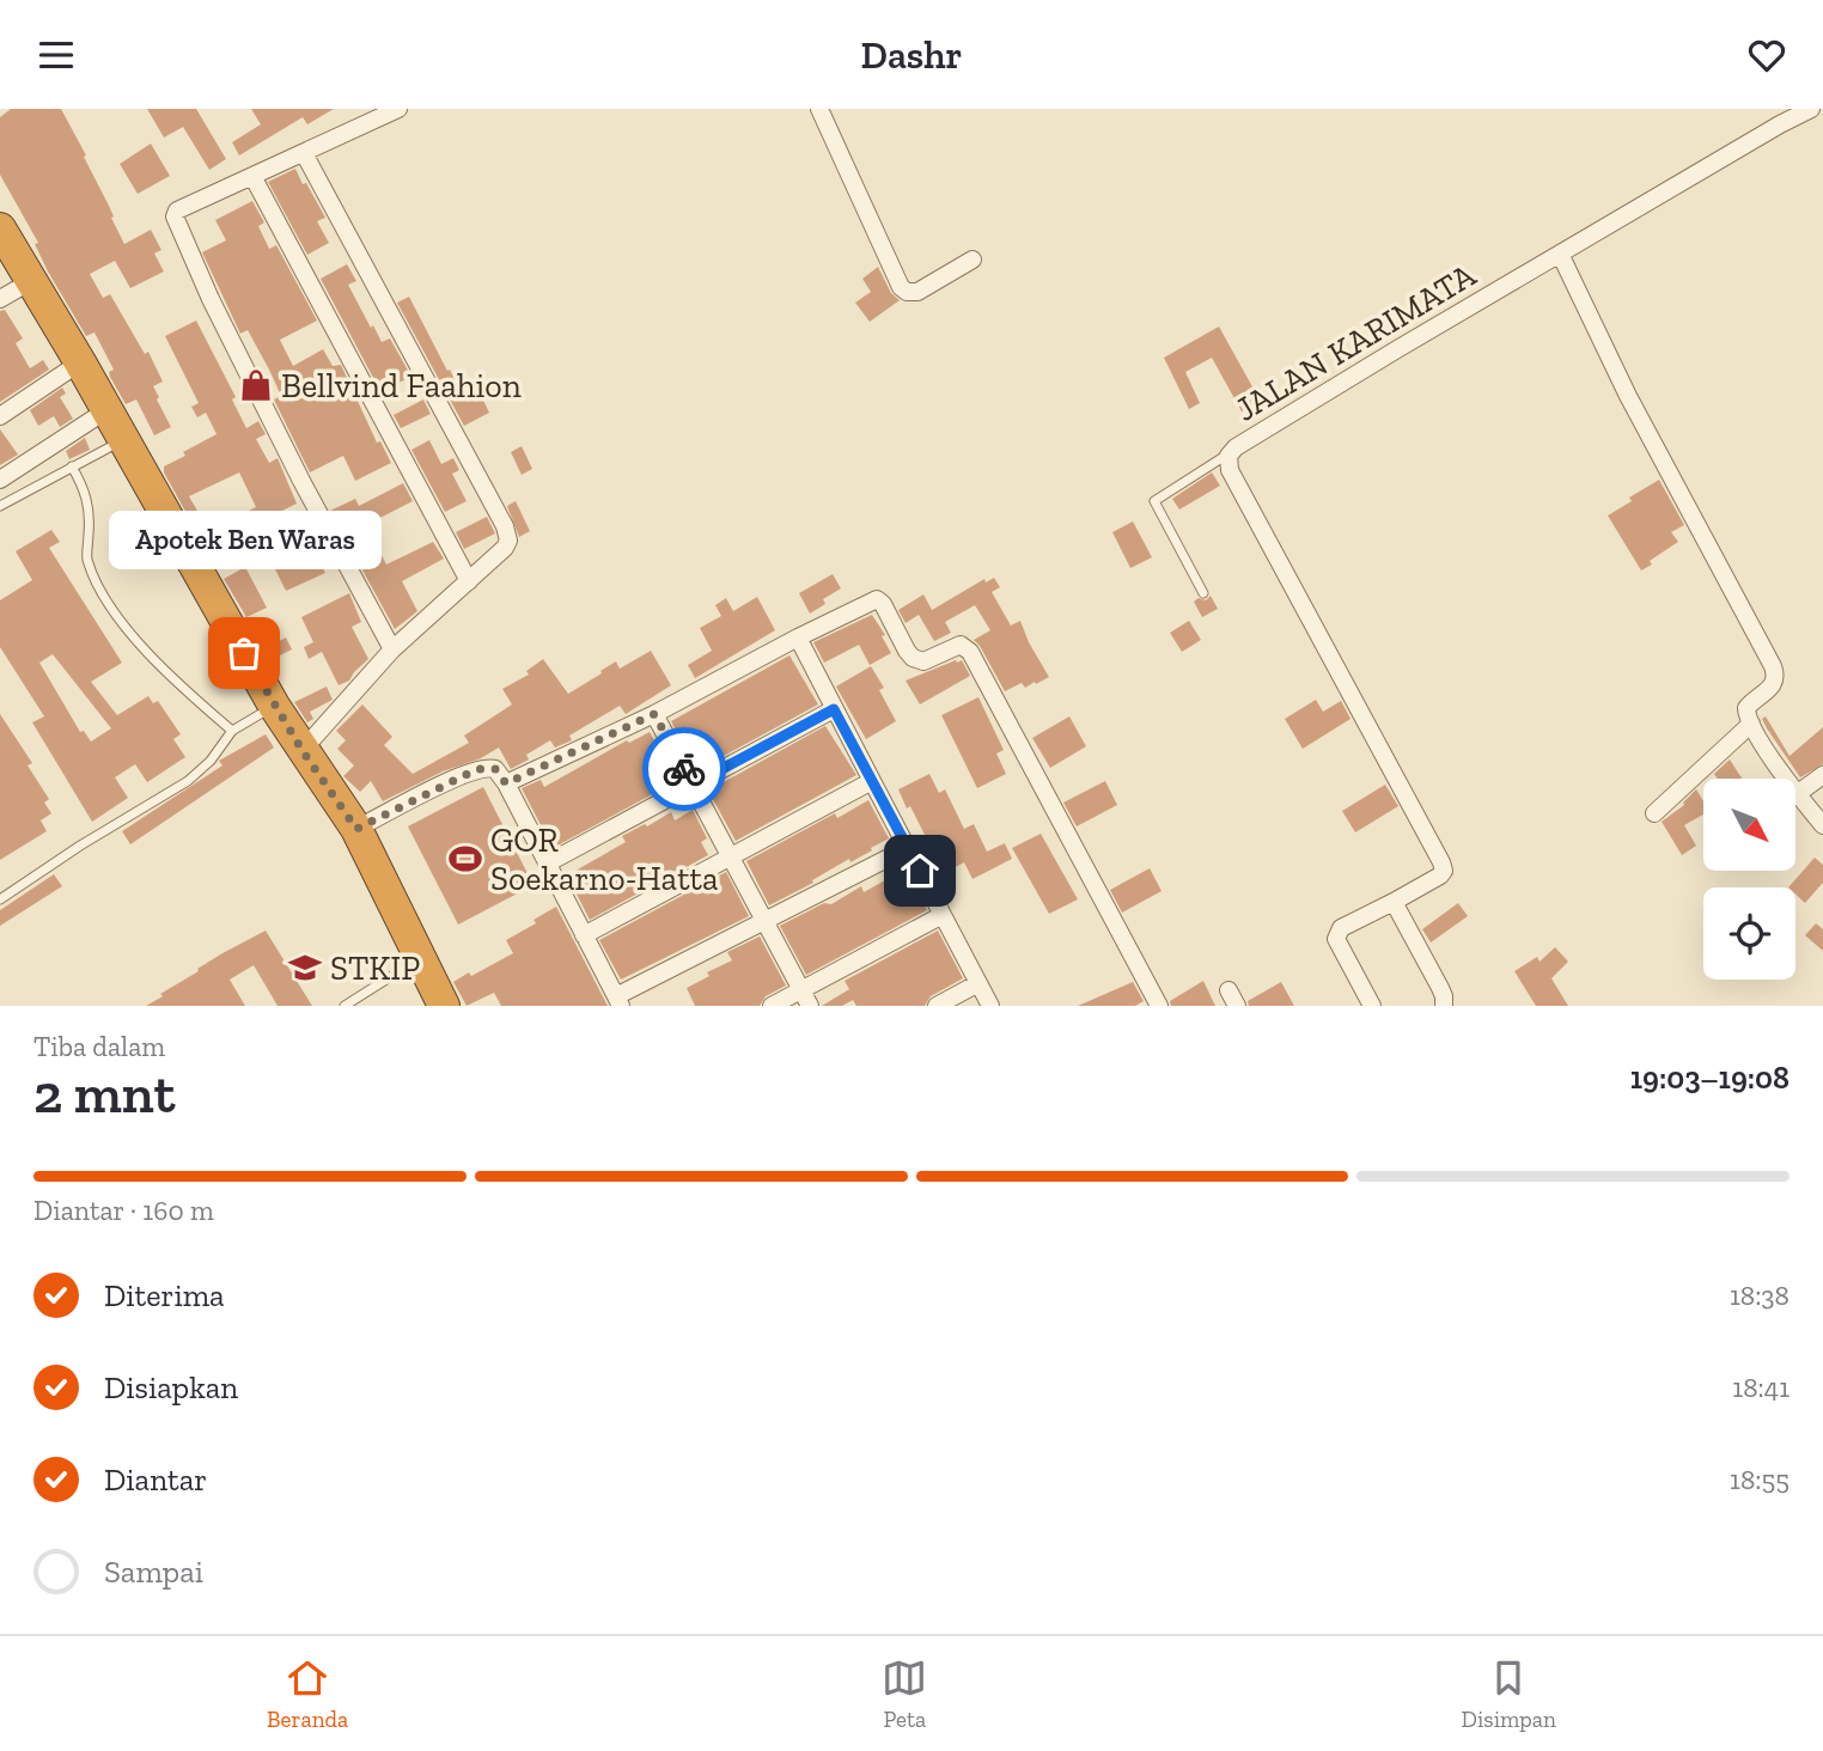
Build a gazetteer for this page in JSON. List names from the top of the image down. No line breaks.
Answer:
{"streets":{"street":["JALAN KARIMATA"]},"places":{"shop":["Bellvind Faahion"],"other":["Apotek Ben Waras"],"sports":["GOR Soekarno-Hatta"],"school or university":["STKIP"]},"north":"bottom right","page":{"header":"Dashr","bubble":"Apotek Ben Waras","heading":["2 mnt","Tiba dalam","19:03–19:08"],"bar":"Diantar · 160 m","list":[["Diterima","18:38"],["Disiapkan","18:41"],["Diantar","18:55"],"Sampai"],"tabs":["Beranda","Peta","Disimpan"]}}
